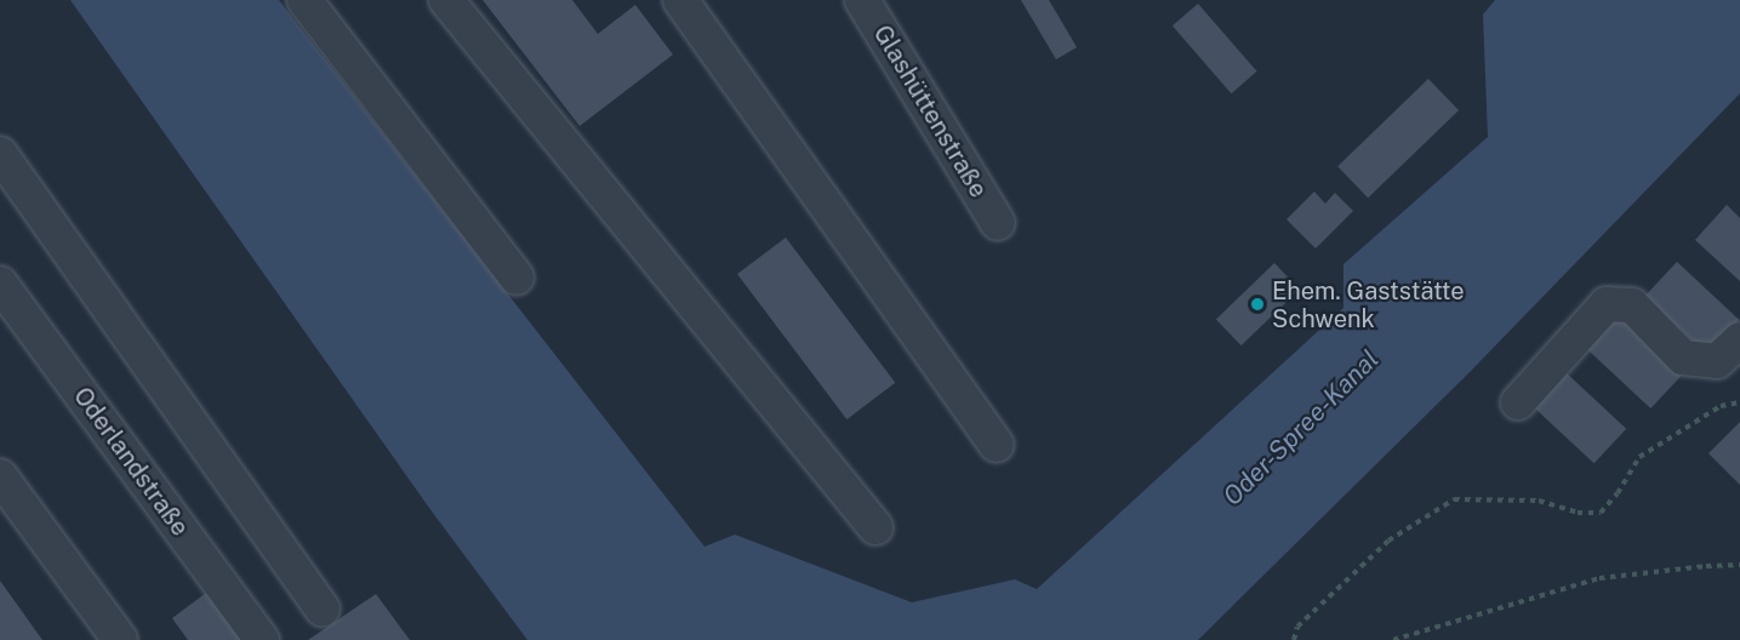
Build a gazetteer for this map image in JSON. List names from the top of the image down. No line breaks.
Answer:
{"streets":{"street":["Glashüttenstraße","Oderlandstraße"]},"water":["Oder-Spree-Kanal"],"places":["Ehem. Gaststätte Schwenk"]}
